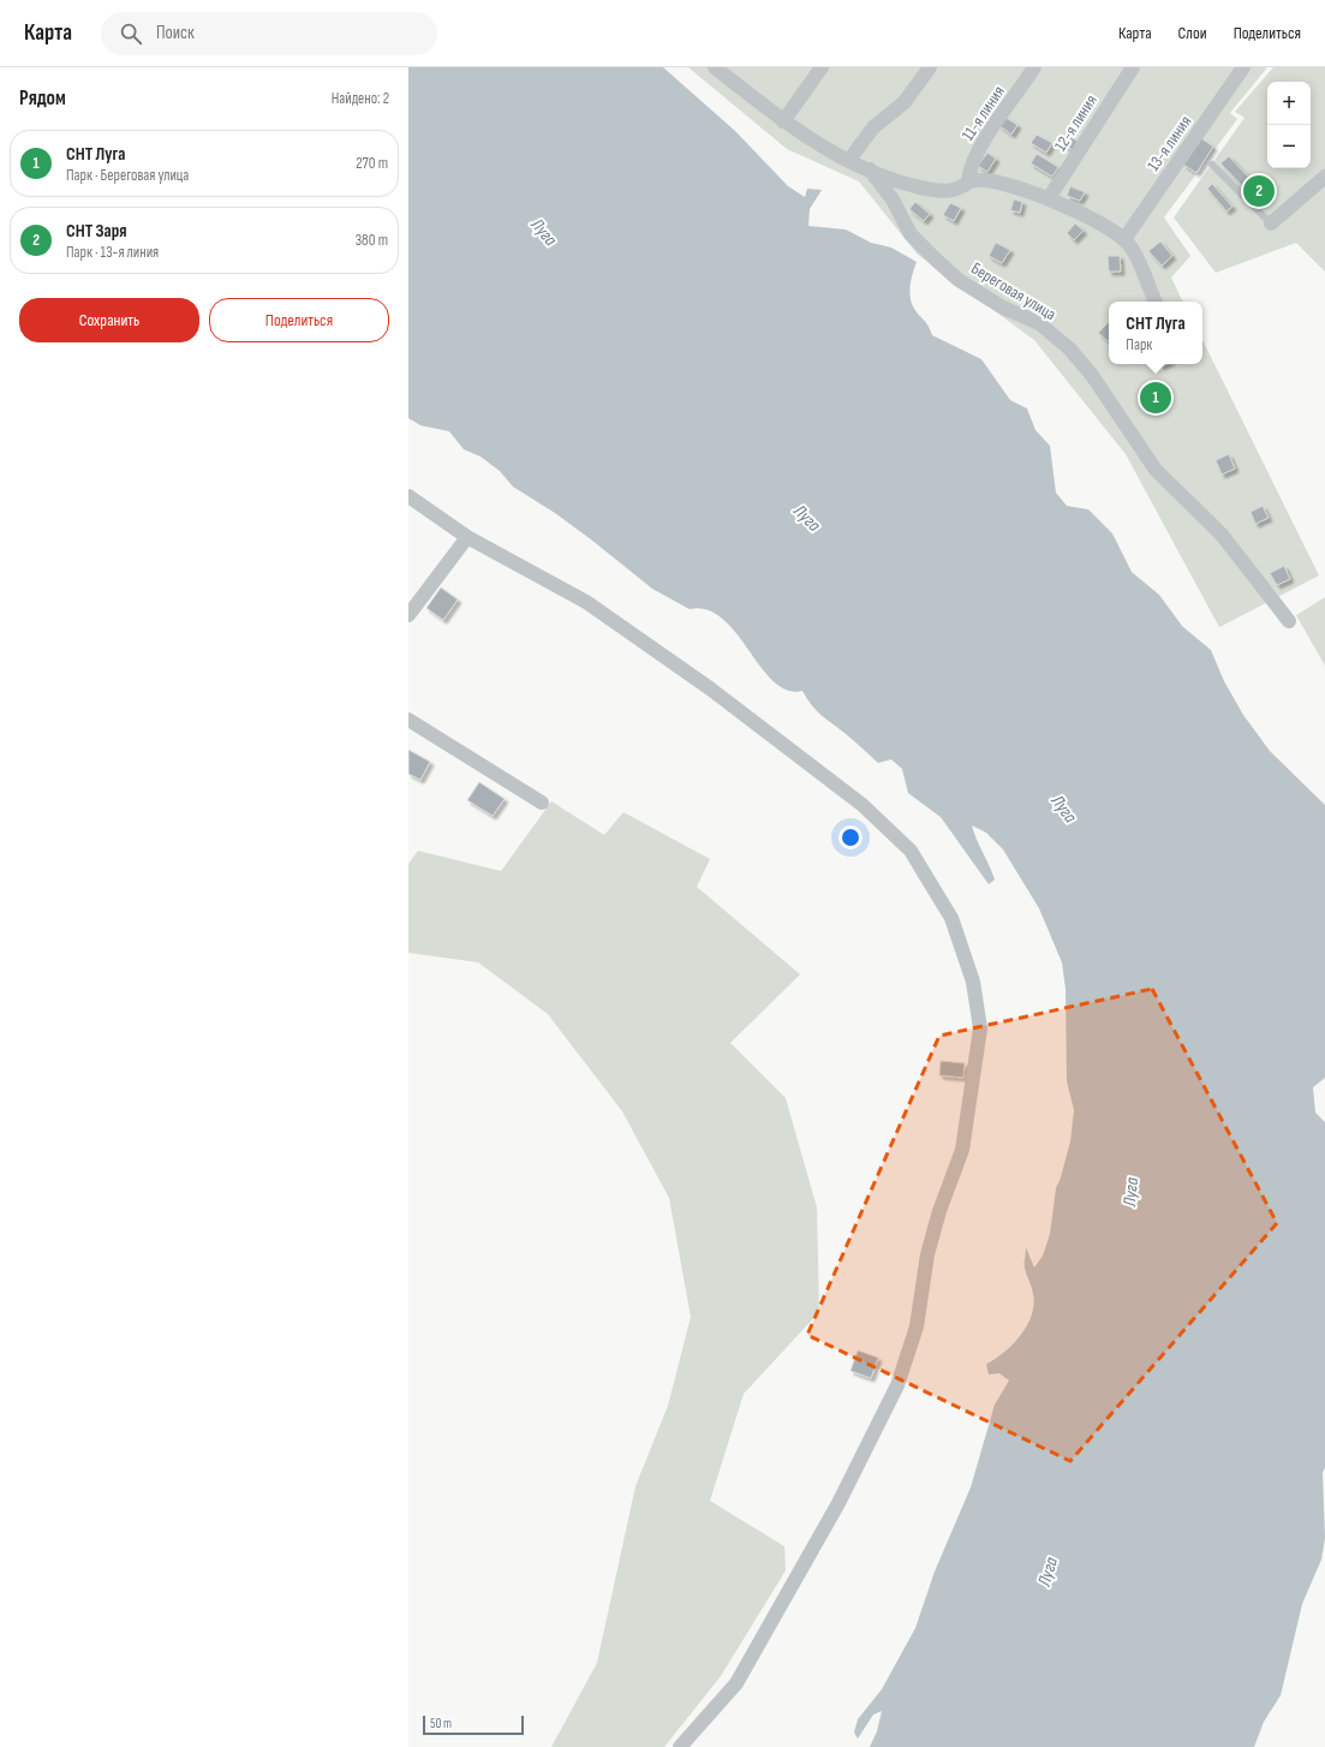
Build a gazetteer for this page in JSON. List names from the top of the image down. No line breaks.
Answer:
{"streets":{"street":["11-я линия","12-я линия","13-я линия","Береговая улица"]},"water":["Луга"],"scale_bar":"50 m","page":{"header":"Карта","search":"Поиск","nav":["Карта","Слои","Поделиться"],"heading":["Рядом","Найдено: 2"],"map_buttons":["+","−"],"list":[{"mark":"1","name":"СНТ Луга","note":"Парк · Береговая улица","value":"270 m"},{"mark":"2","name":"СНТ Заря","note":"Парк · 13-я линия","value":"380 m"}],"pins":["2","1"],"buttons":["Сохранить","Поделиться"],"popup":["СНТ Луга","Парк"],"scale":"50 m"}}
